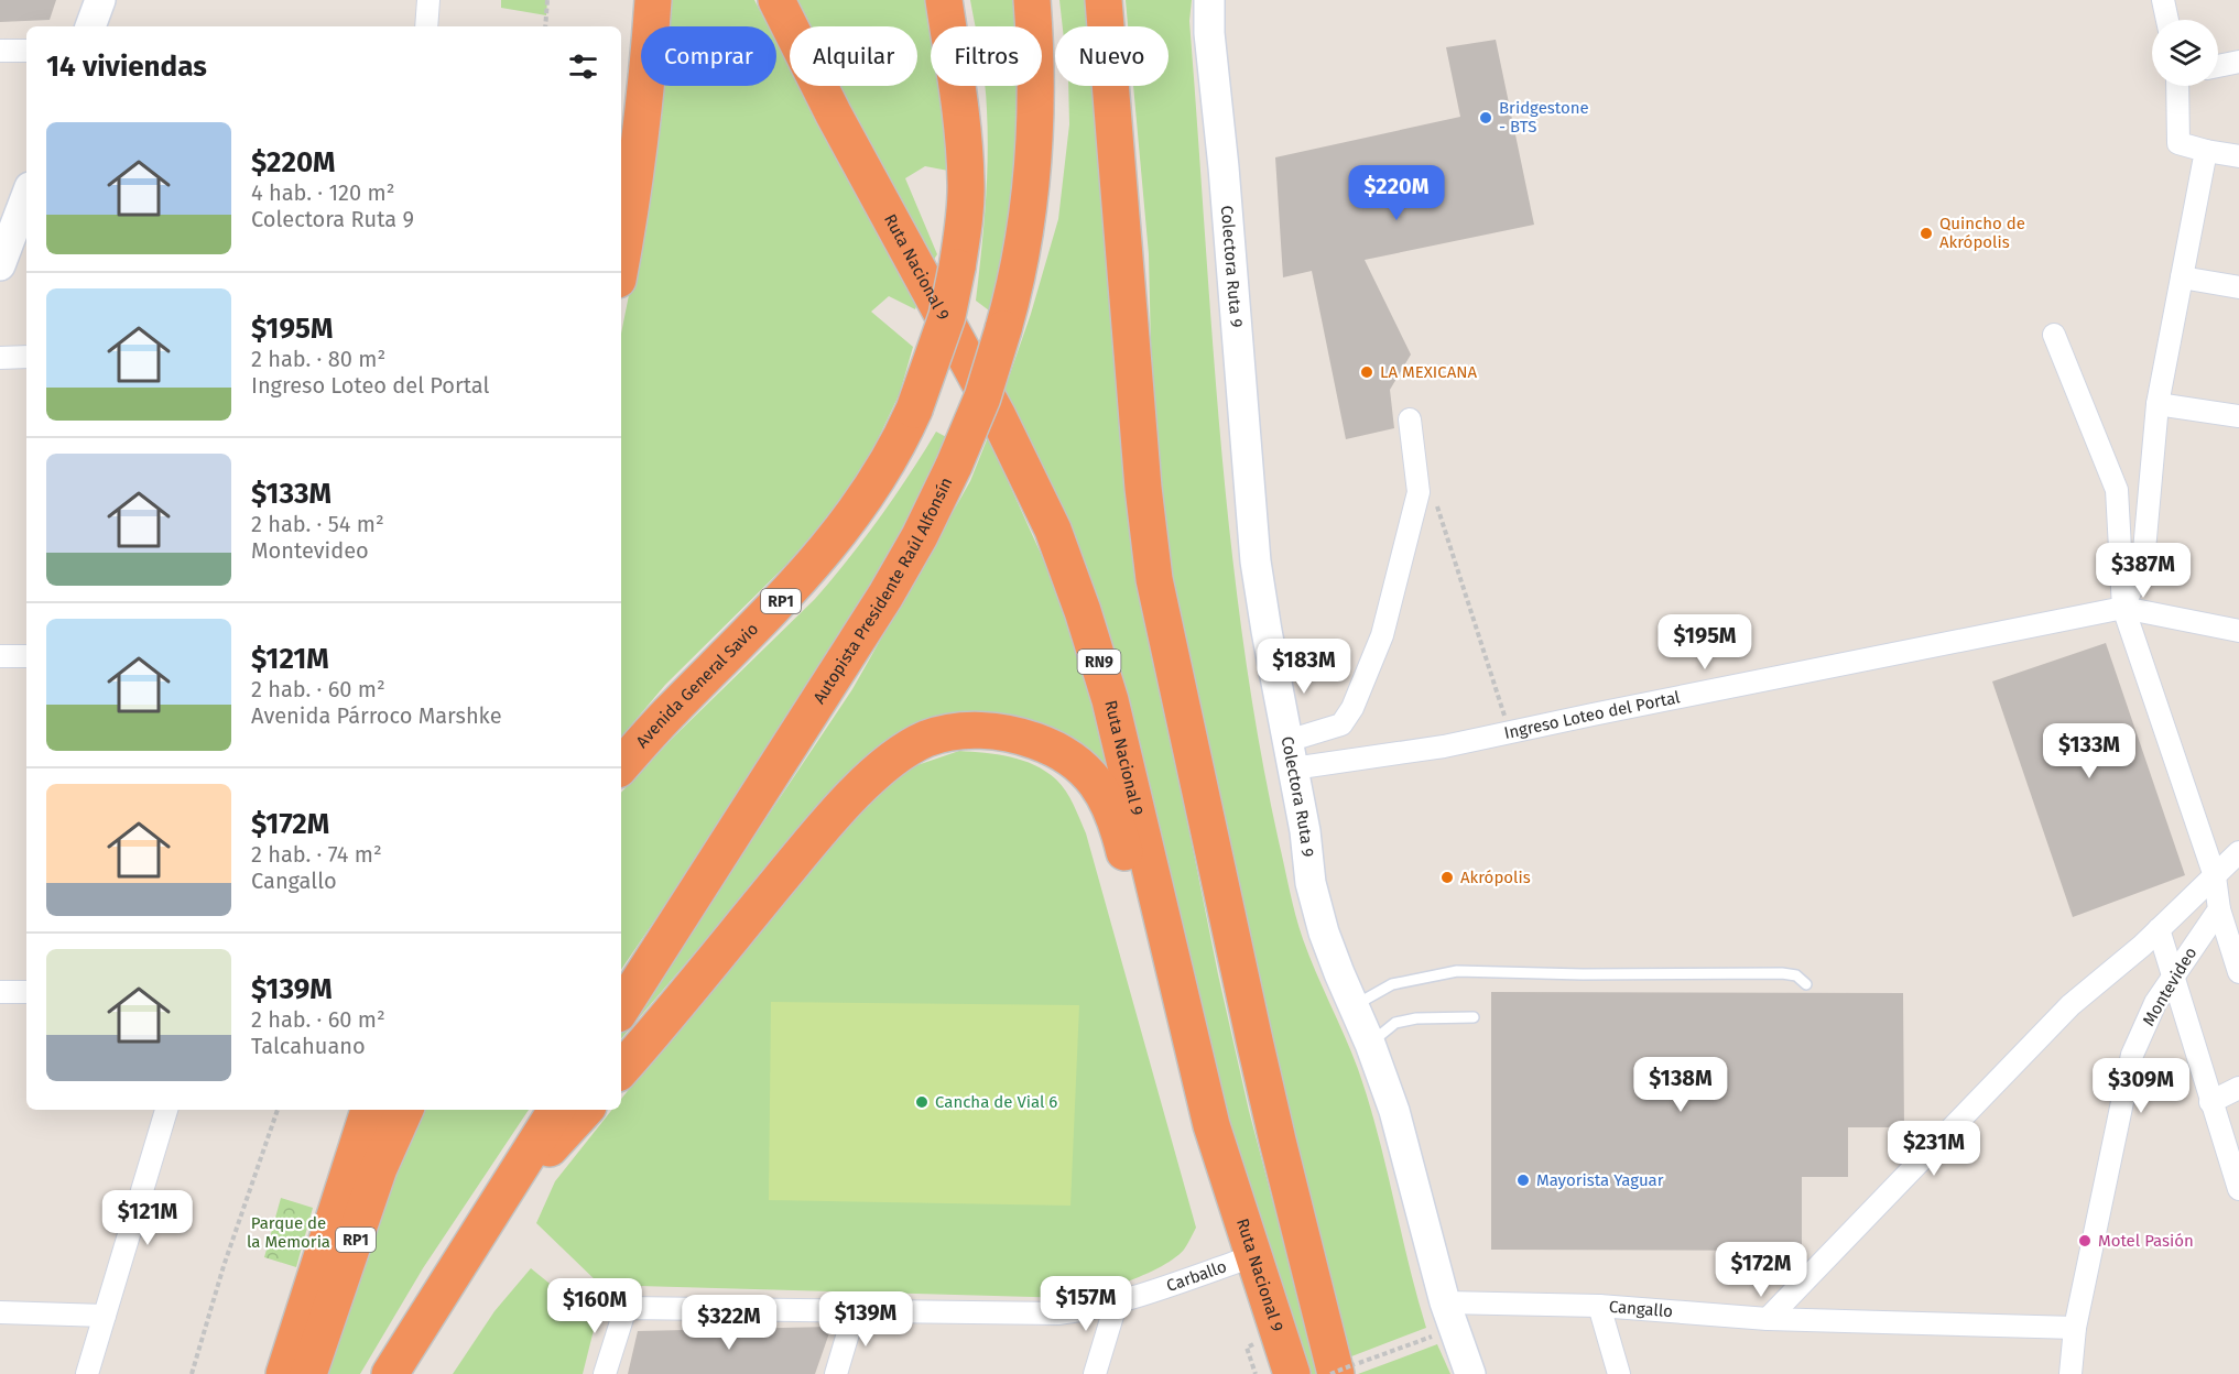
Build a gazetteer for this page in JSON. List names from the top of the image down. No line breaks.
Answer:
{"streets":{"highway":["Ruta Nacional 9","Autopista Presidente Raúl Alfonsín","RP1","RN9","Avenida General Savio"],"street":["Colectora Ruta 9","Ingreso Loteo del Portal","Montevideo","Carballo","Cangallo"]},"crossings":[["Colectora Ruta 9","Ingreso Loteo del Portal"],["Colectora Ruta 9","Cangallo"],["Ruta Nacional 9","Carballo"],["Montevideo","Cangallo"]],"parks":["Parque de la Memoria"],"places":["Bridgestone - BTS","Quincho de Akrópolis","LA MEXICANA","Akrópolis","Cancha de Vial 6","Mayorista Yaguar","Motel Pasión"],"page":{"chip":["Comprar","Alquilar","Filtros","Nuevo"],"heading":"14 viviendas","list":[{"name":"$220M","note":"4 hab. · 120 m² · Colectora Ruta 9"},{"name":"$195M","note":"2 hab. · 80 m² · Ingreso Loteo del Portal"},{"name":"$133M","note":"2 hab. · 54 m² · Montevideo"},{"name":"$121M","note":"2 hab. · 60 m² · Avenida Párroco Marshke"},{"name":"$172M","note":"2 hab. · 74 m² · Cangallo"},{"name":"$139M","note":"2 hab. · 60 m² · Talcahuano"}],"price":["$220M","$387M","$195M","$183M","$133M","$138M","$309M","$231M","$121M","$172M","$157M","$160M","$139M","$322M"]}}
